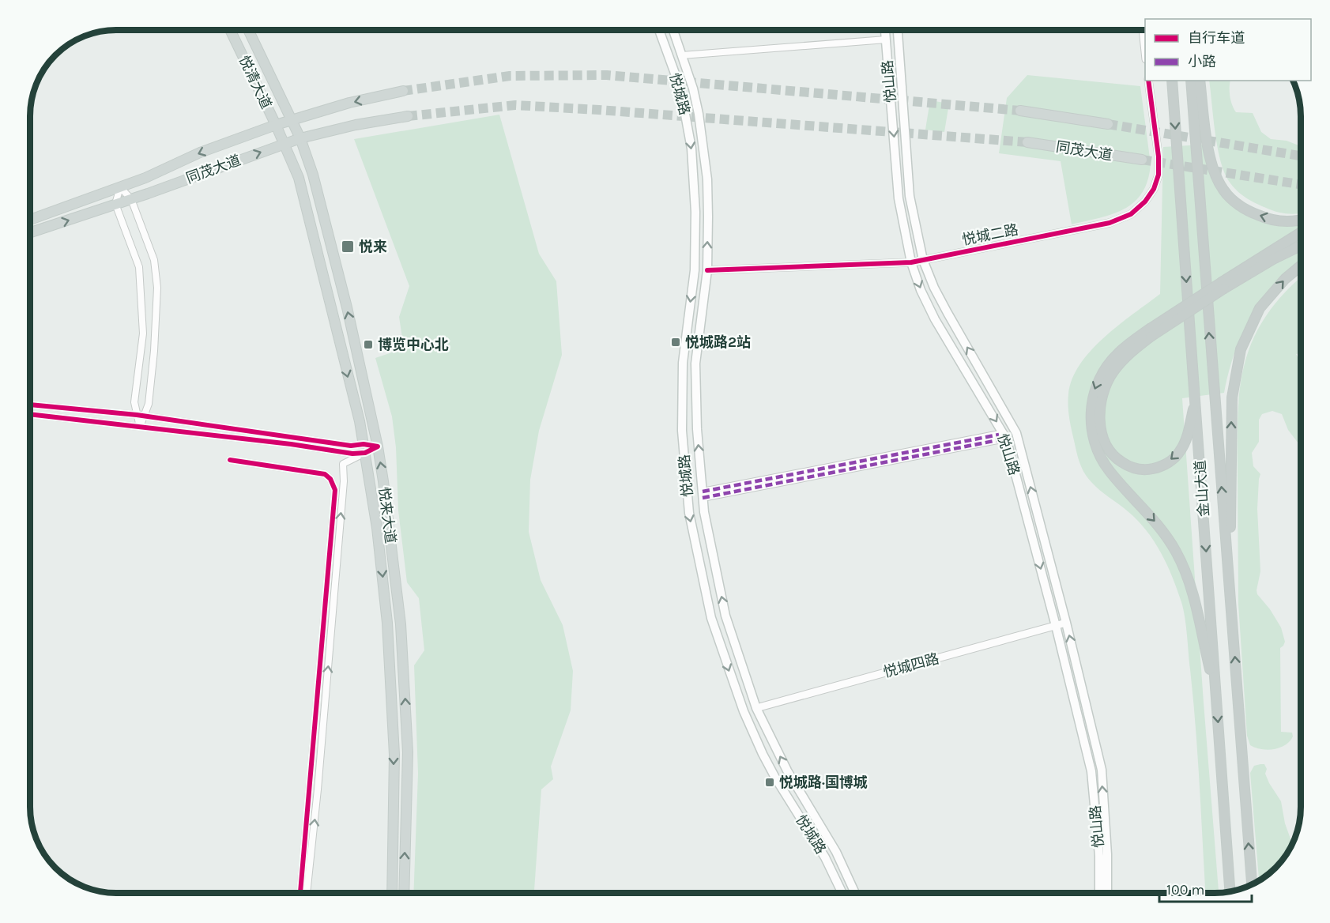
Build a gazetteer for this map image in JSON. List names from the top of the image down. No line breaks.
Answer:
{"streets":{"highway":["金山大道"],"main road":["悦山路","悦清大道","悦城路","同茂大道","悦来大道"],"street":["悦城二路","悦城四路"]},"crossings":[["悦山路","悦城二路"],["悦山路","悦城四路"],["悦清大道","同茂大道"],["悦清大道","悦来大道"],["悦城路","悦城二路"],["悦城路","悦城四路"],["同茂大道","悦来大道"]],"places":{"transit":["悦来","悦城路2站","博览中心北","悦城路·国博城"]},"legend":["自行车道","小路"],"scale_bar":"100 m"}
